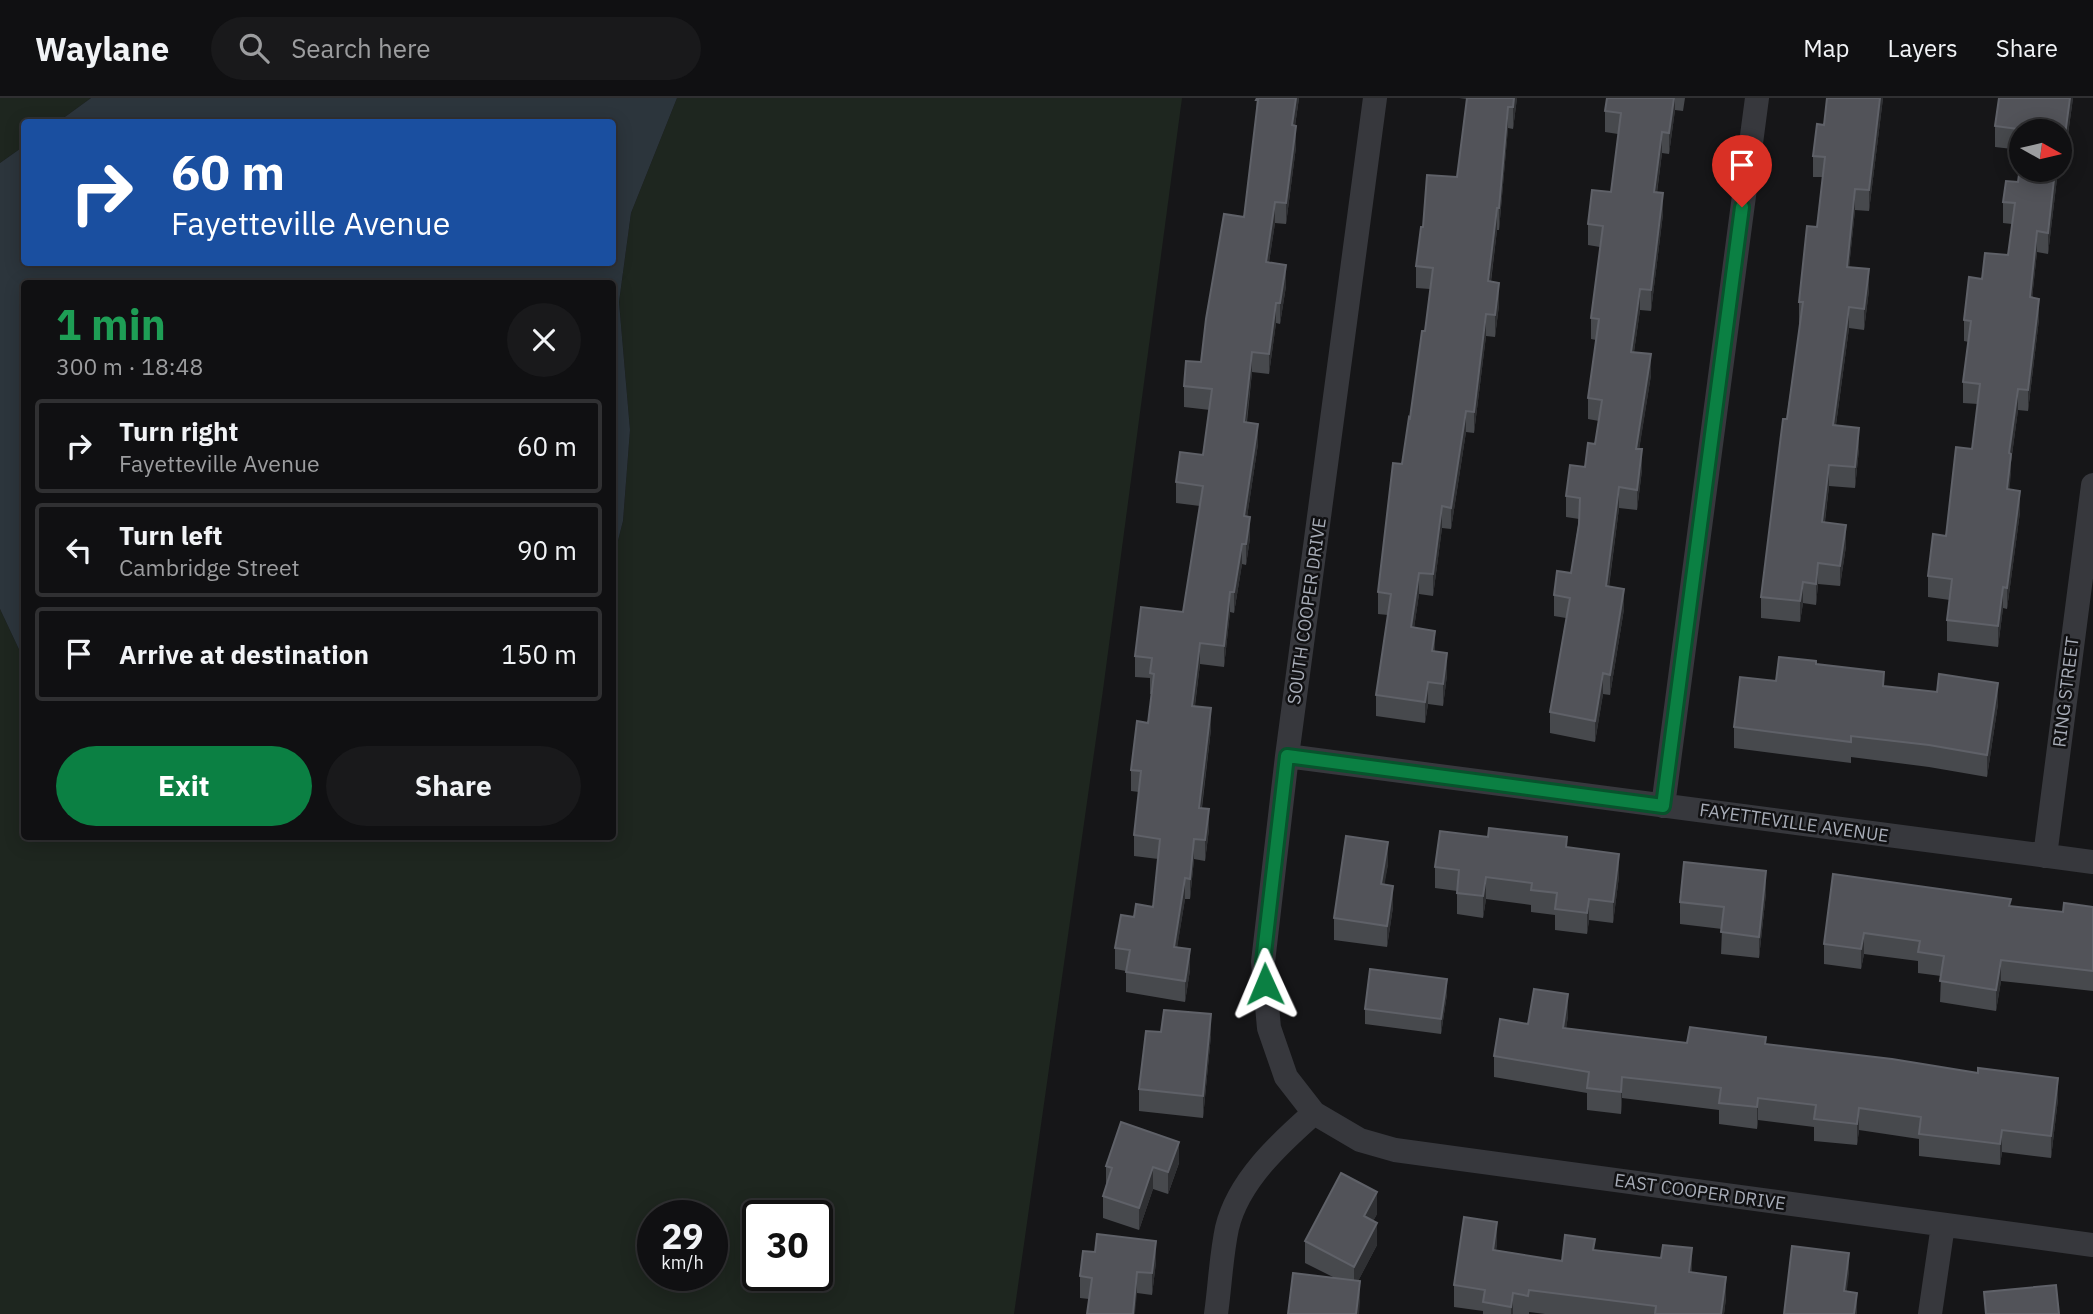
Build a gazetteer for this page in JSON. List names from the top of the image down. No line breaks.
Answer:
{"streets":{"street":["SOUTH COOPER DRIVE","RING STREET","FAYETTEVILLE AVENUE","EAST COOPER DRIVE"]},"crossings":[["SOUTH COOPER DRIVE","FAYETTEVILLE AVENUE"],["SOUTH COOPER DRIVE","EAST COOPER DRIVE"],["RING STREET","FAYETTEVILLE AVENUE"]],"north":"right","page":{"header":"Waylane","search":"Search here","nav":["Map","Layers","Share"],"turn":["60 m","Fayetteville Avenue"],"heading":["1 min","300 m · 18:48"],"list":[{"name":"Turn right","note":"Fayetteville Avenue","value":"60 m"},{"name":"Turn left","note":"Cambridge Street","value":"90 m"},{"name":"Arrive at destination","value":"150 m"}],"buttons":["Exit","Share"],"speed":"29 km/h","limit":"30"}}
